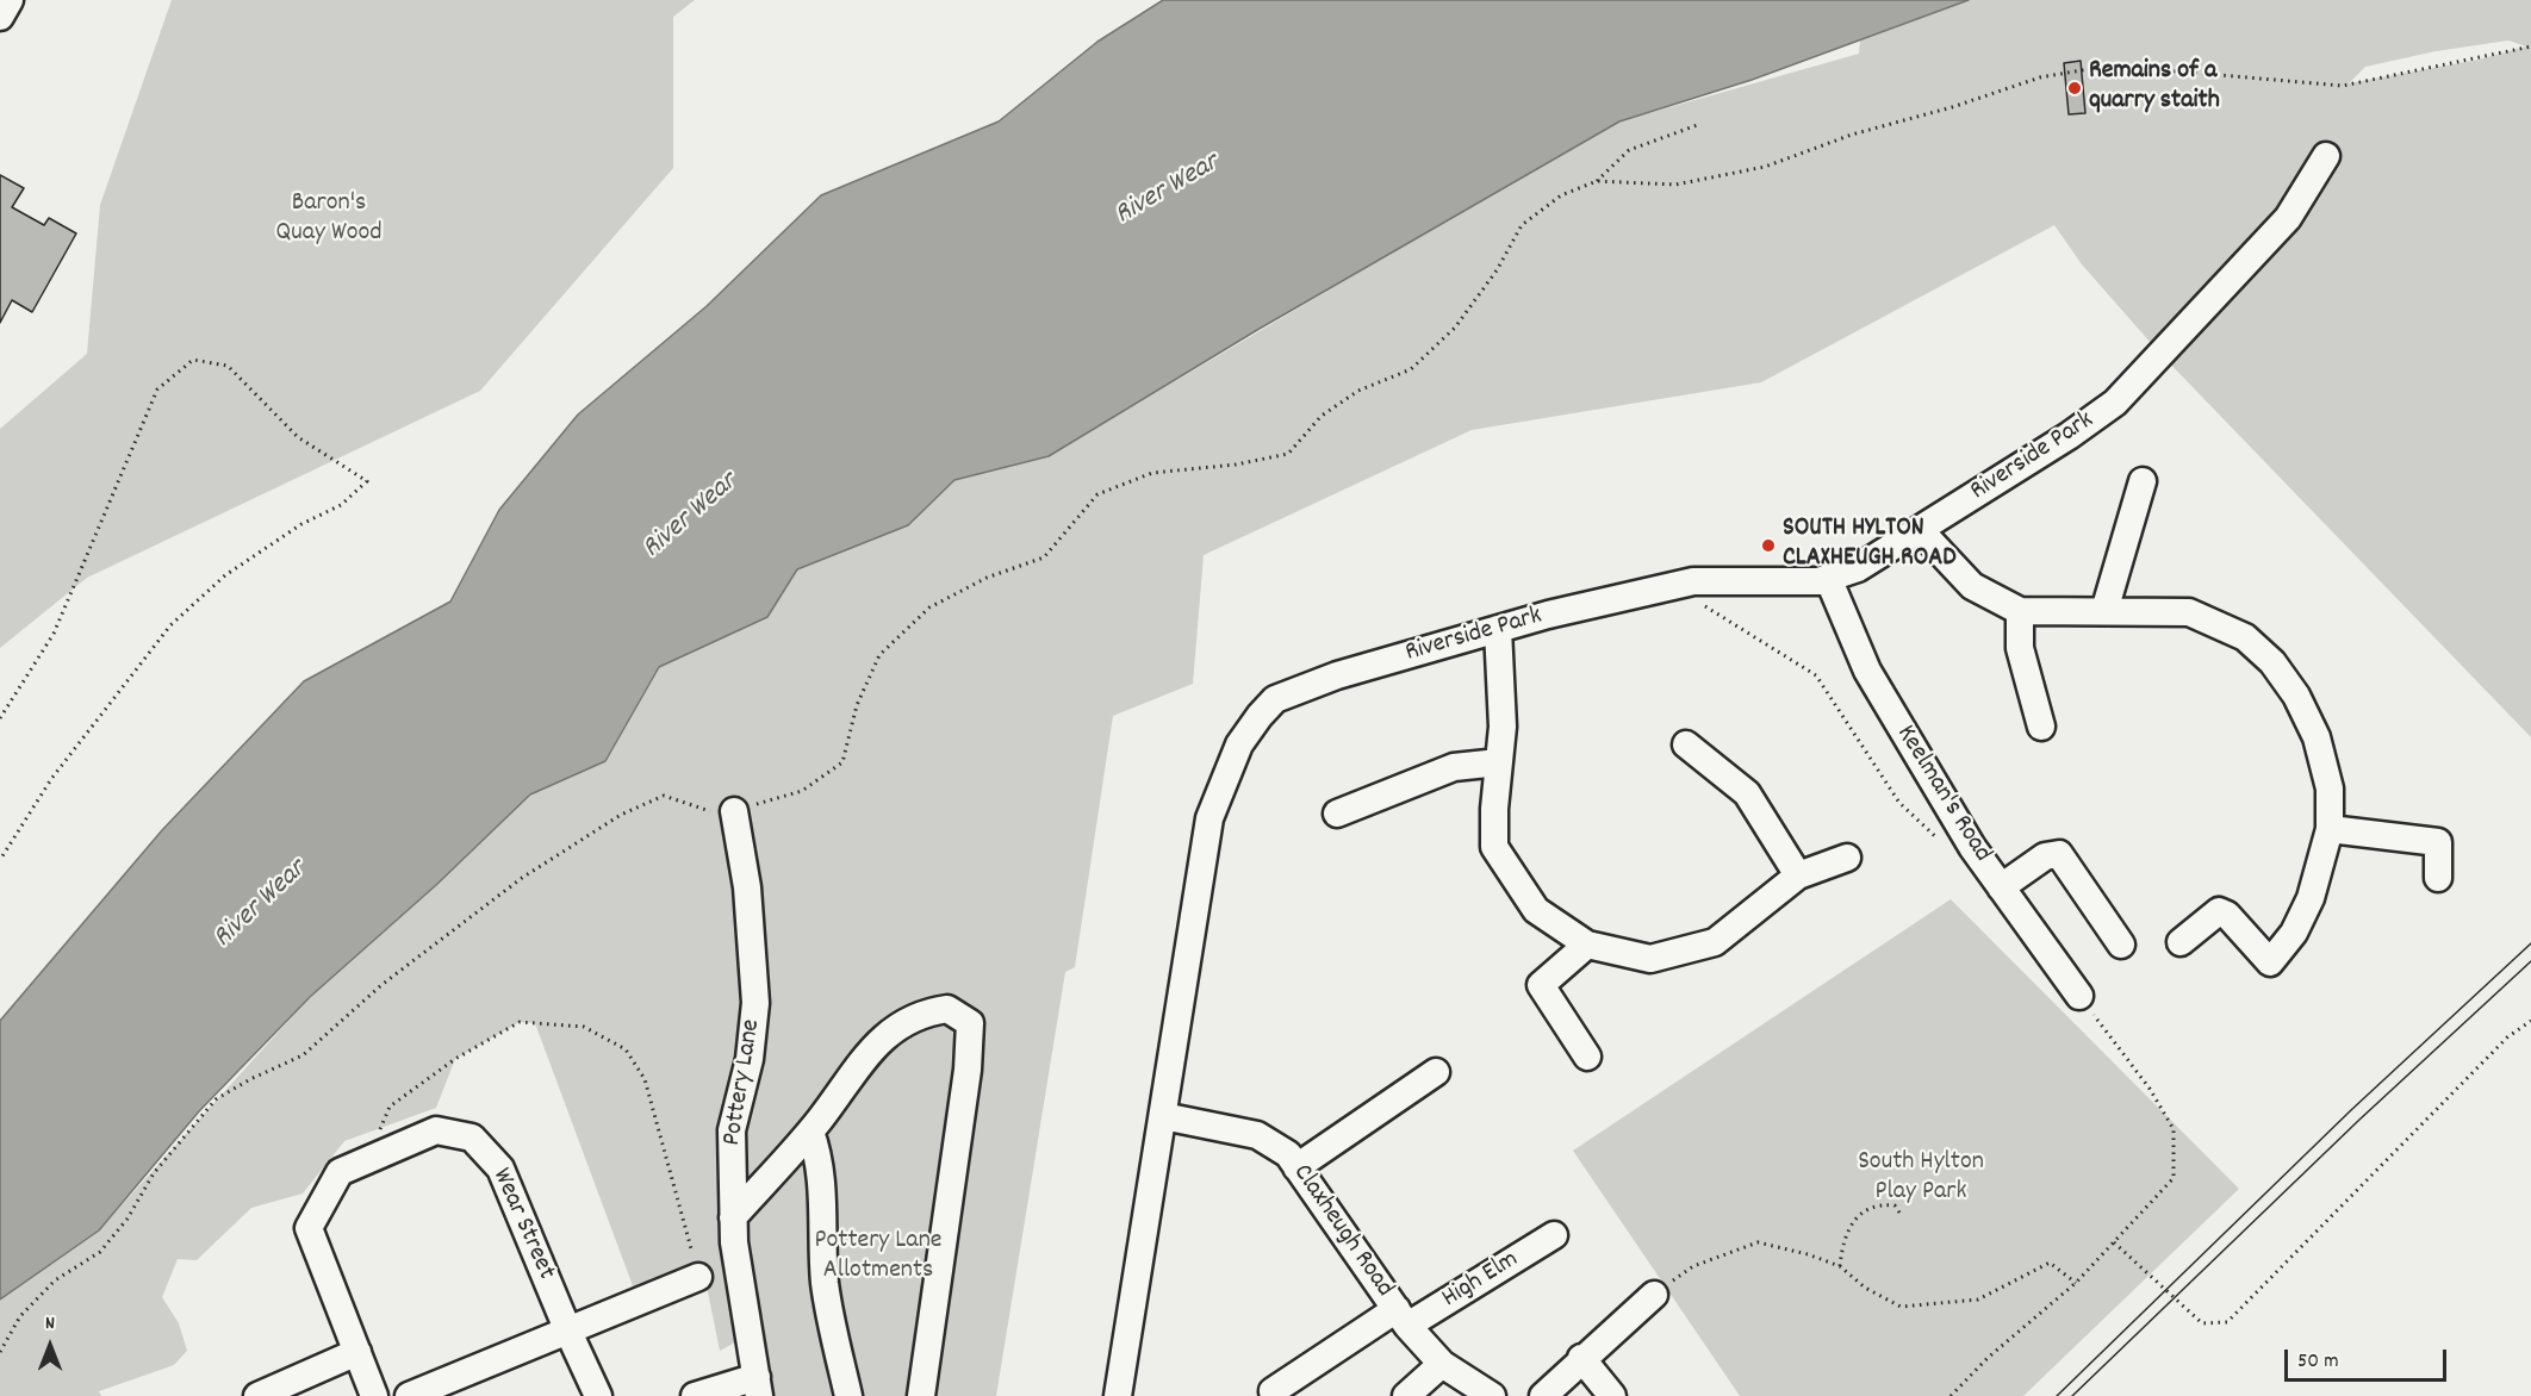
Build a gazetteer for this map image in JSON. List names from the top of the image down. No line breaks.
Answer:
{"streets":{"street":["Riverside Park","Keelman's Road","Pottery Lane","Wear Street","Claxheugh Road","High Elm"]},"crossings":[["Riverside Park","Keelman's Road"],["Riverside Park","Claxheugh Road"],["Claxheugh Road","High Elm"]],"water":["River Wear"],"parks":["Baron's Quay Wood","South Hylton Play Park","Pottery Lane Allotments"],"places":["Remains of a quarry staith","SOUTH HYLTON CLAXHEUGH ROAD"],"scale_bar":"50 m","north":"top"}
